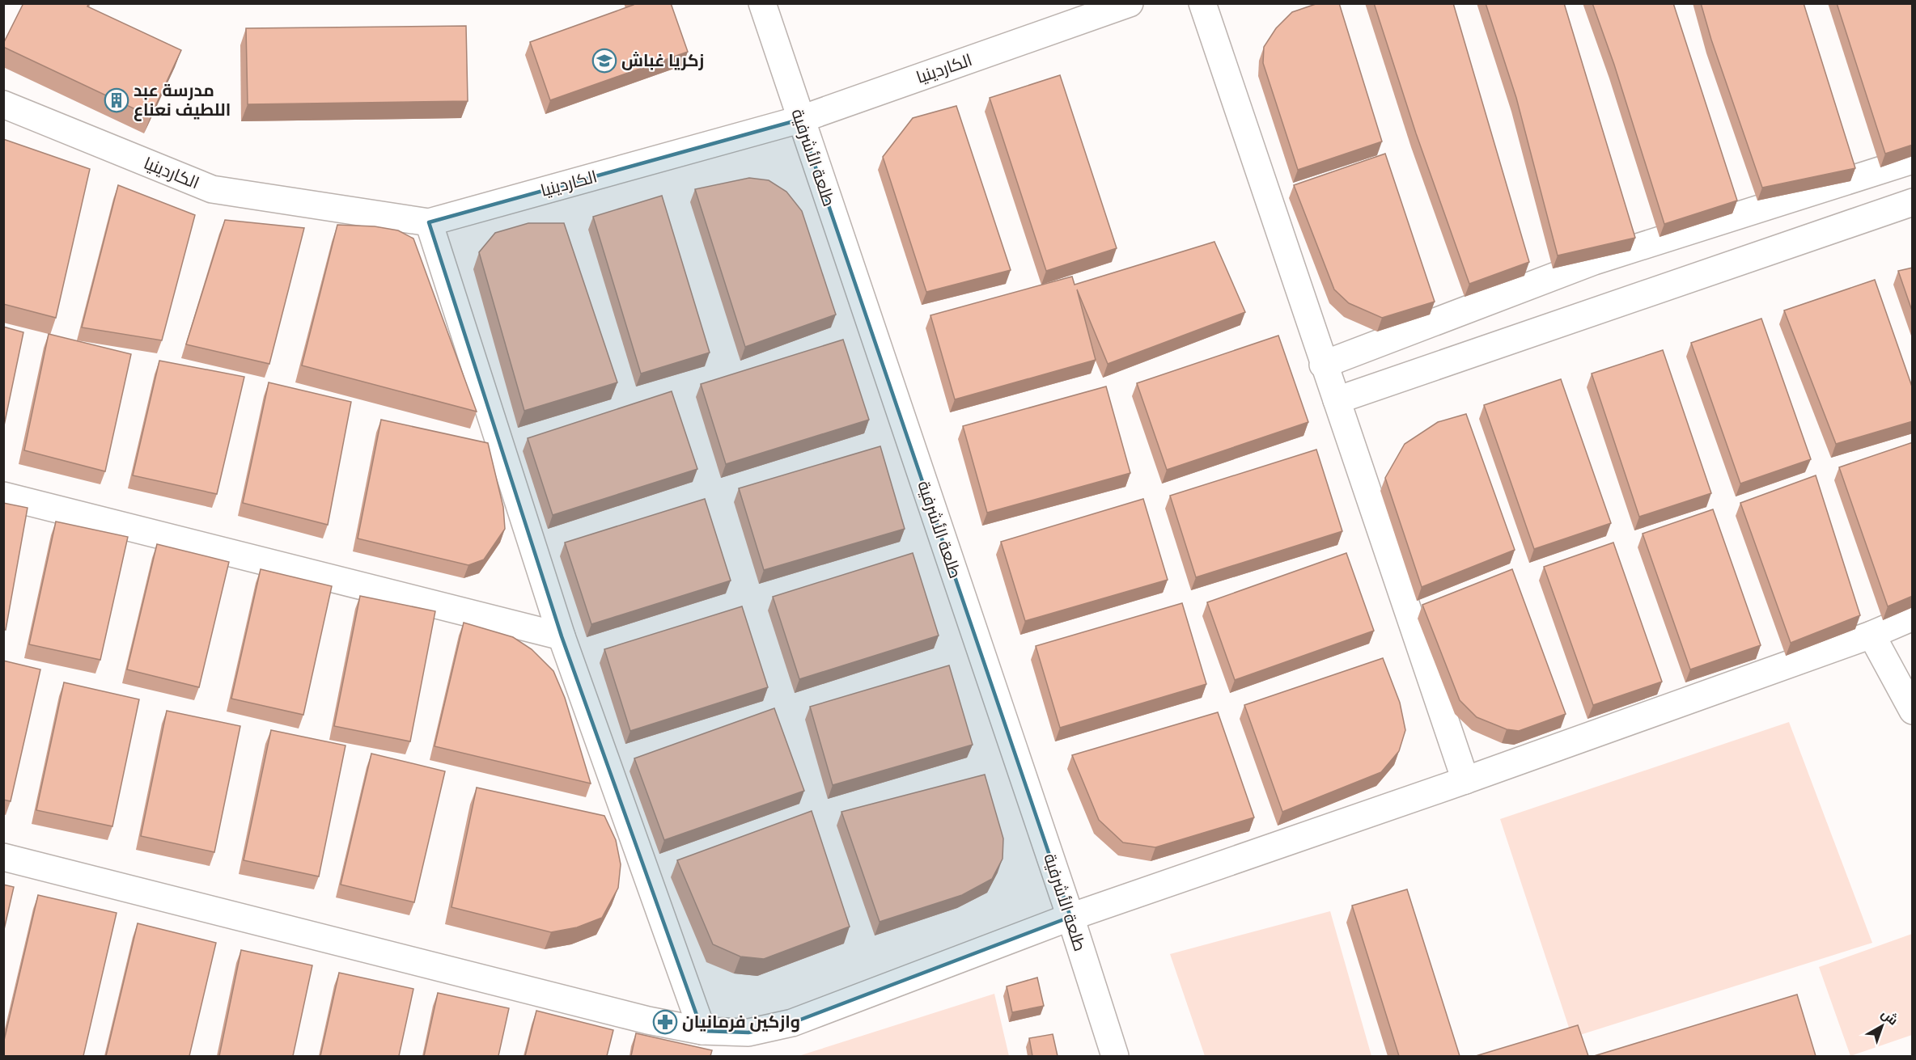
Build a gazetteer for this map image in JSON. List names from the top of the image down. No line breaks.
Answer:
{"streets":{"street":["الكاردينيا","طلعة الأشرفية"]},"crossings":[["الكاردينيا","طلعة الأشرفية"]],"places":{"school or university":["زكريا غباش"],"building":["مدرسة عبد اللطيف نعناع"],"pharmacy":["وازكين فرمانيان"]},"north":"top right"}
